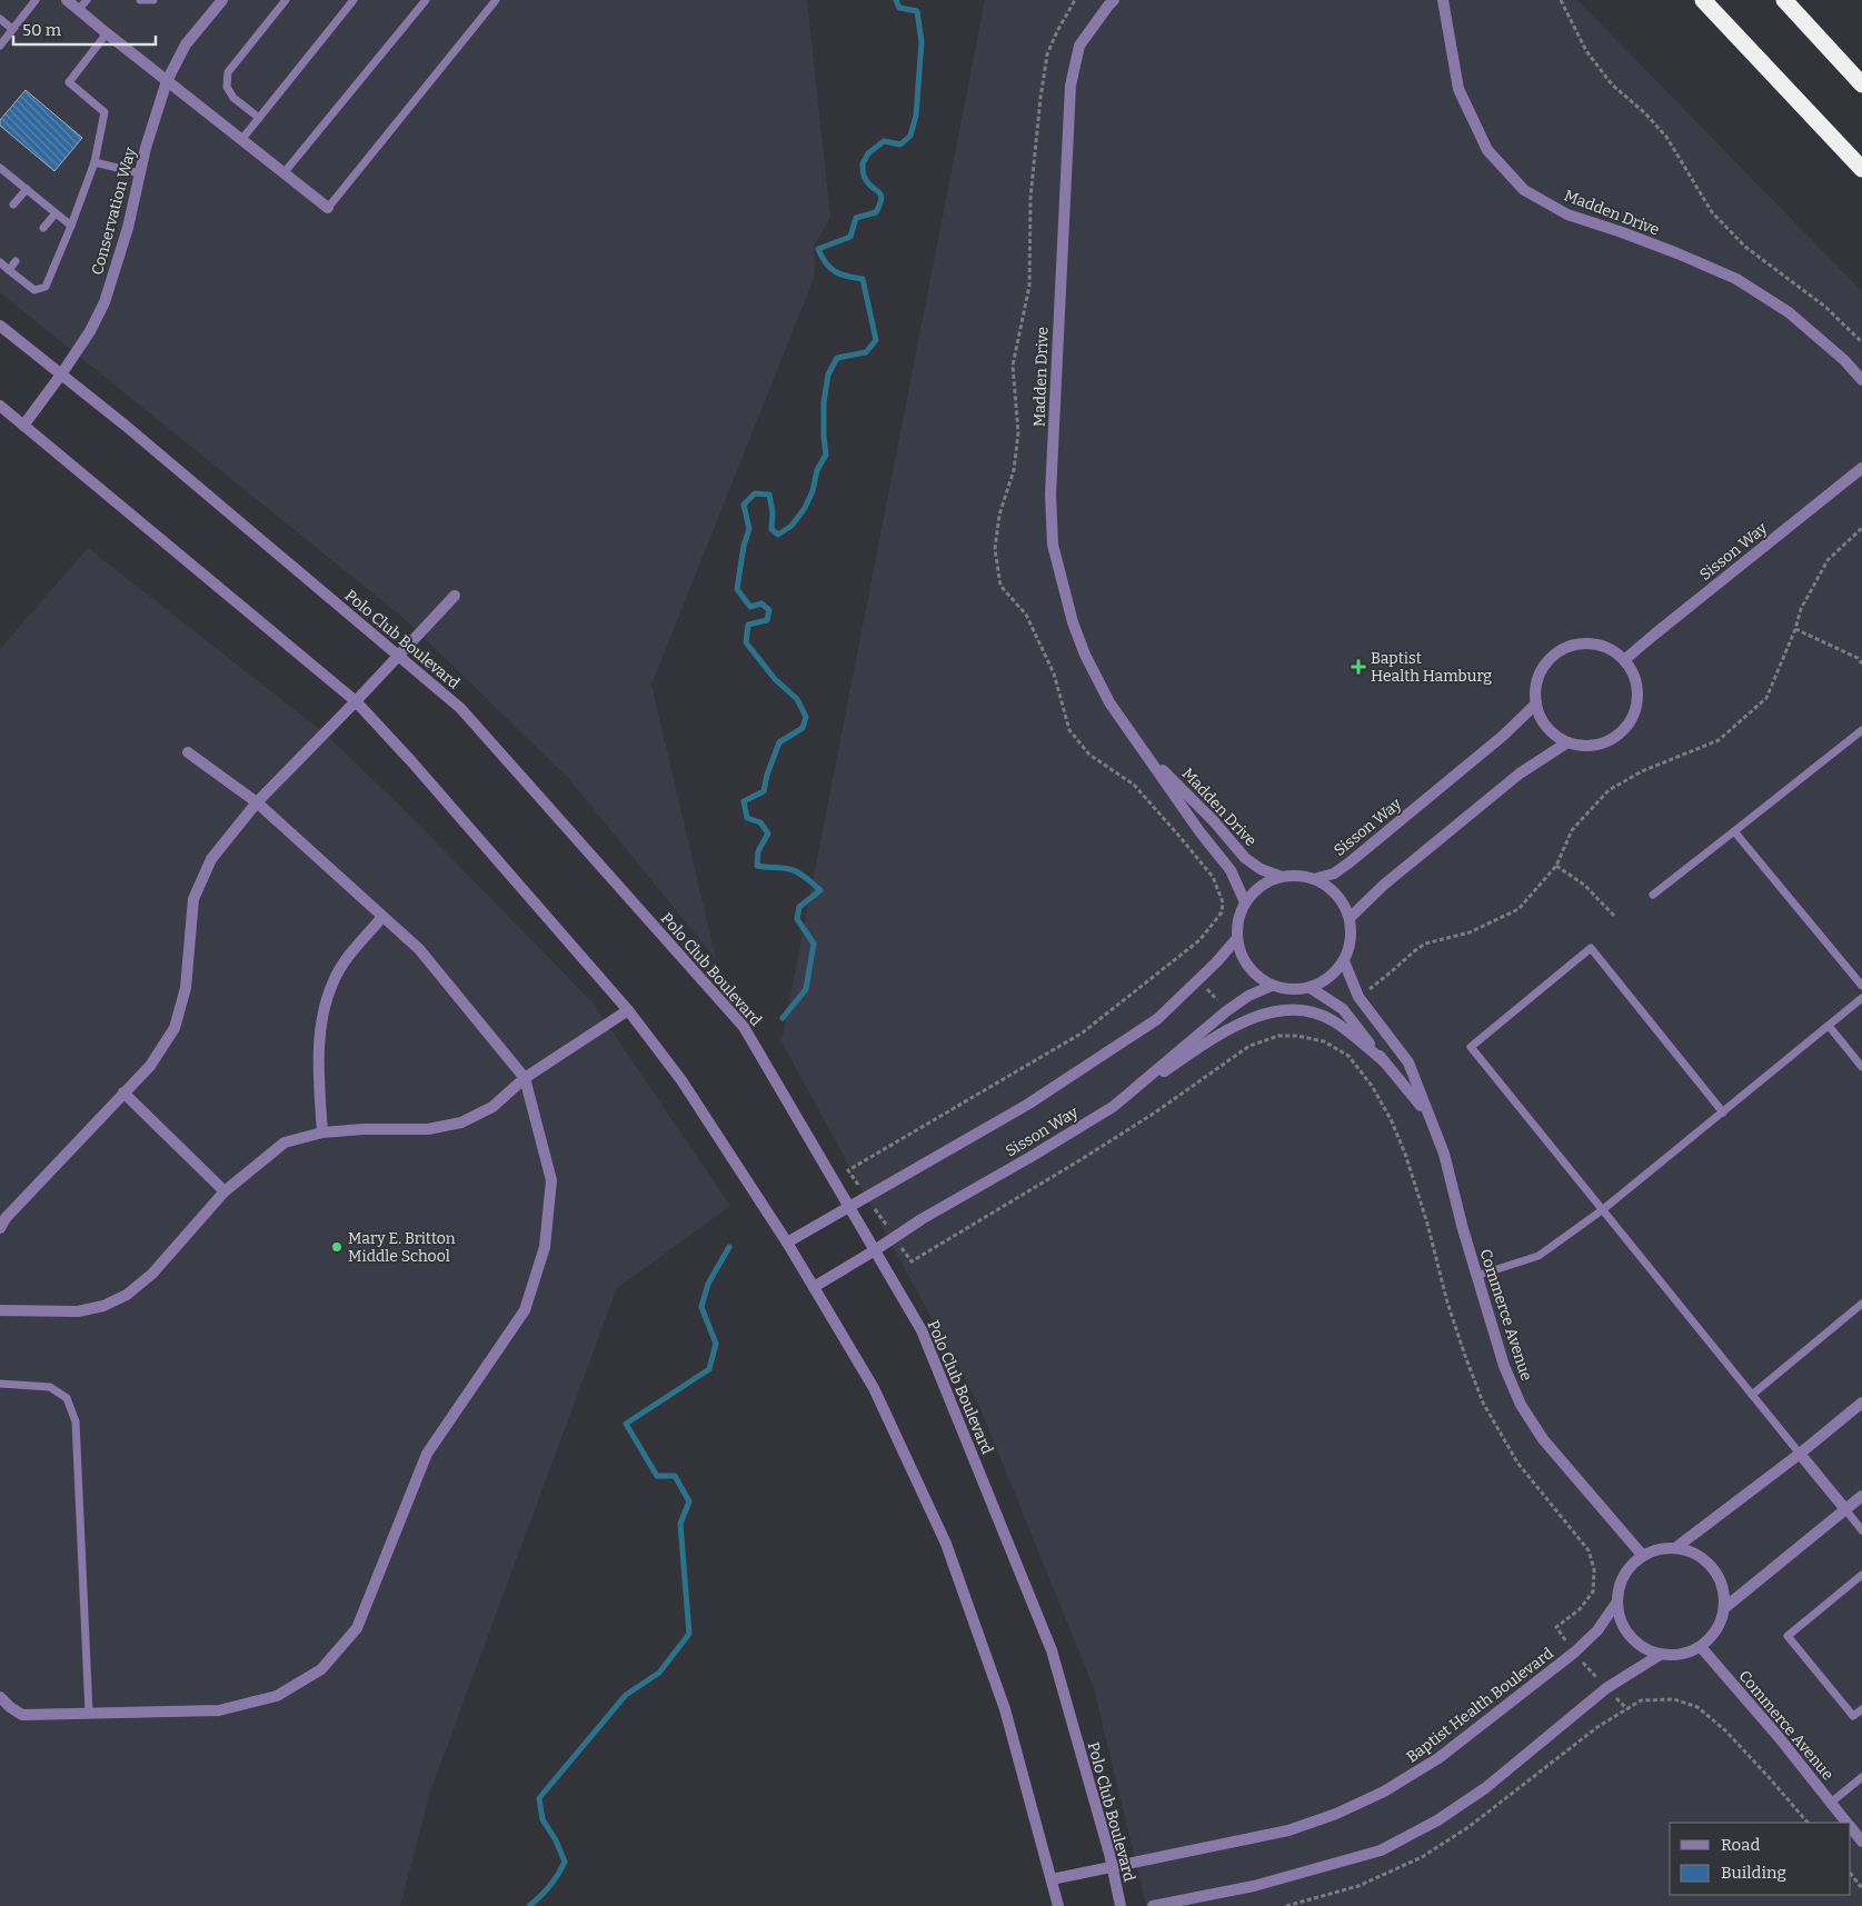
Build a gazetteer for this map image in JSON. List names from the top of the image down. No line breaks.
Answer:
{"streets":{"street":["Conservation Way","Madden Drive","Sisson Way","Polo Club Boulevard","Commerce Avenue","Baptist Health Boulevard"]},"crossings":[["Conservation Way","Polo Club Boulevard"],["Madden Drive","Sisson Way"],["Madden Drive","Commerce Avenue"],["Sisson Way","Polo Club Boulevard"],["Sisson Way","Commerce Avenue"],["Polo Club Boulevard","Baptist Health Boulevard"],["Commerce Avenue","Baptist Health Boulevard"]],"places":{"health":["Baptist Health Hamburg"],"other":["Mary E. Britton Middle School"]},"legend":["Road","Building"],"scale_bar":"50 m"}
